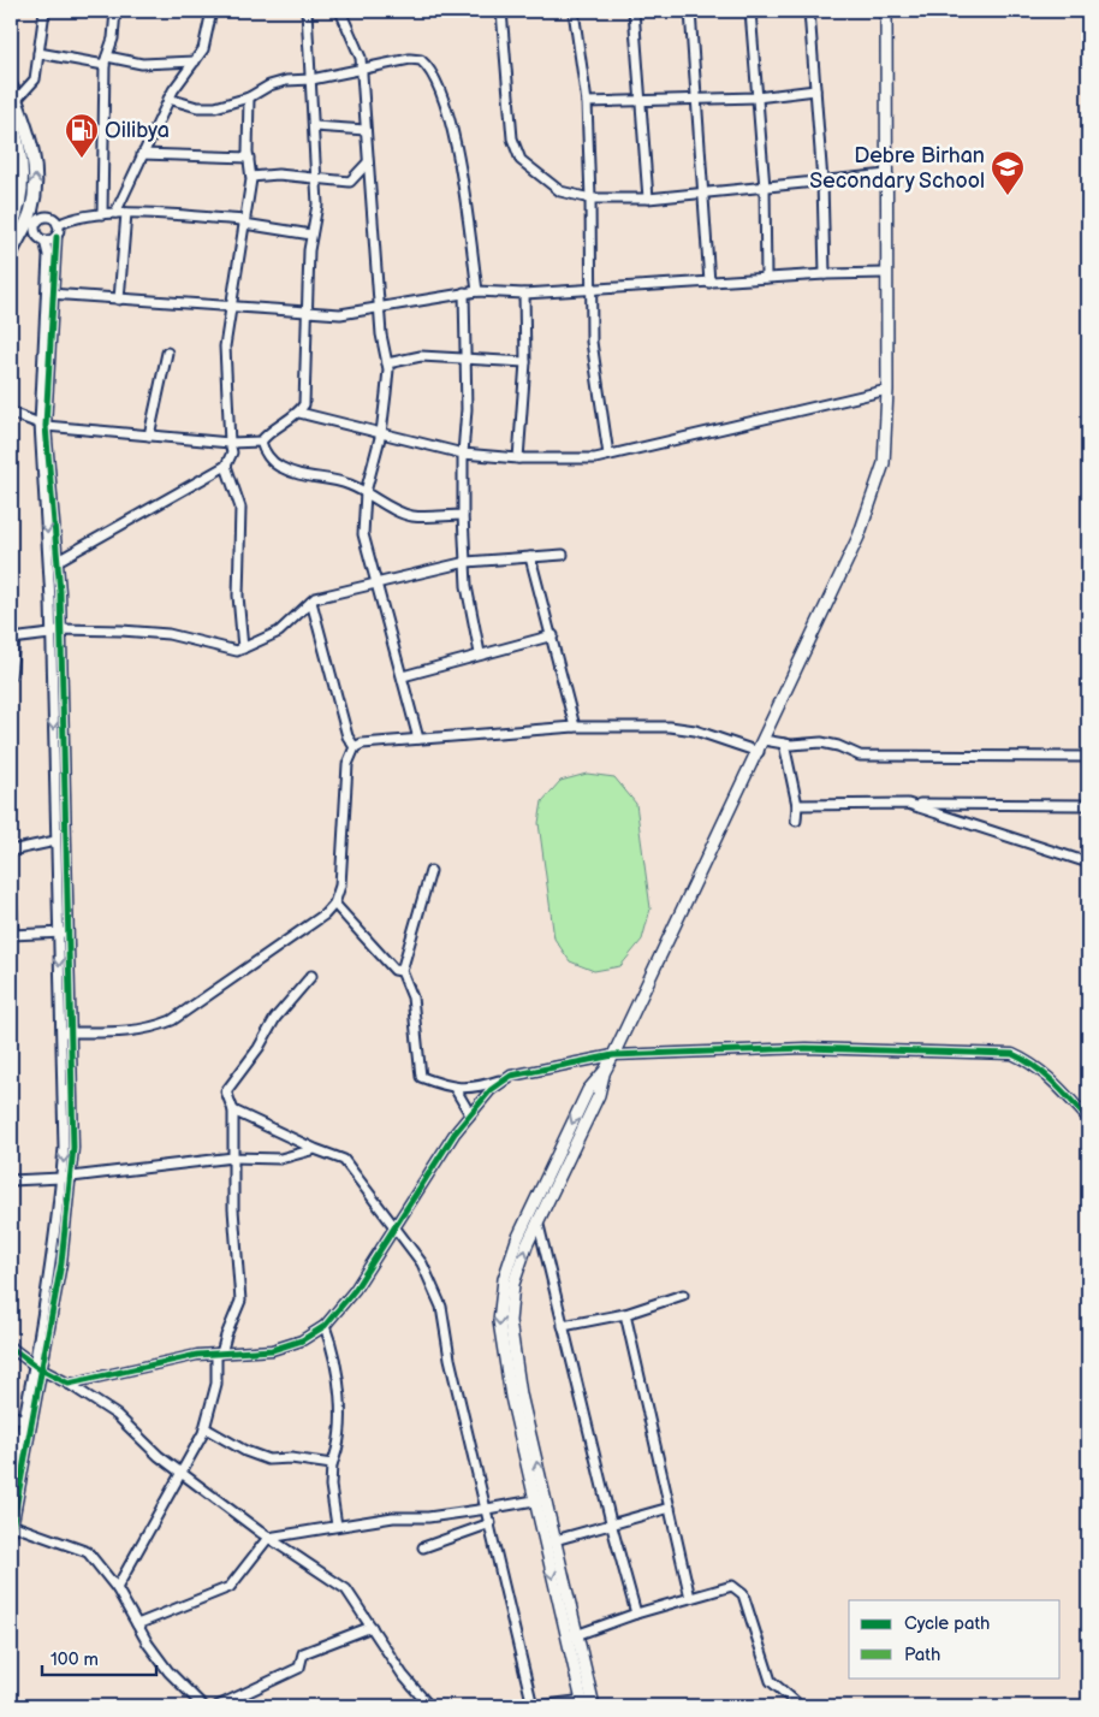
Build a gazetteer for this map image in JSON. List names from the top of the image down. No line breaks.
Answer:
{"places":{"fuel station":["Oilibya"],"school or university":["Debre Birhan Secondary School"]},"legend":["Cycle path","Path"],"scale_bar":"100 m"}
